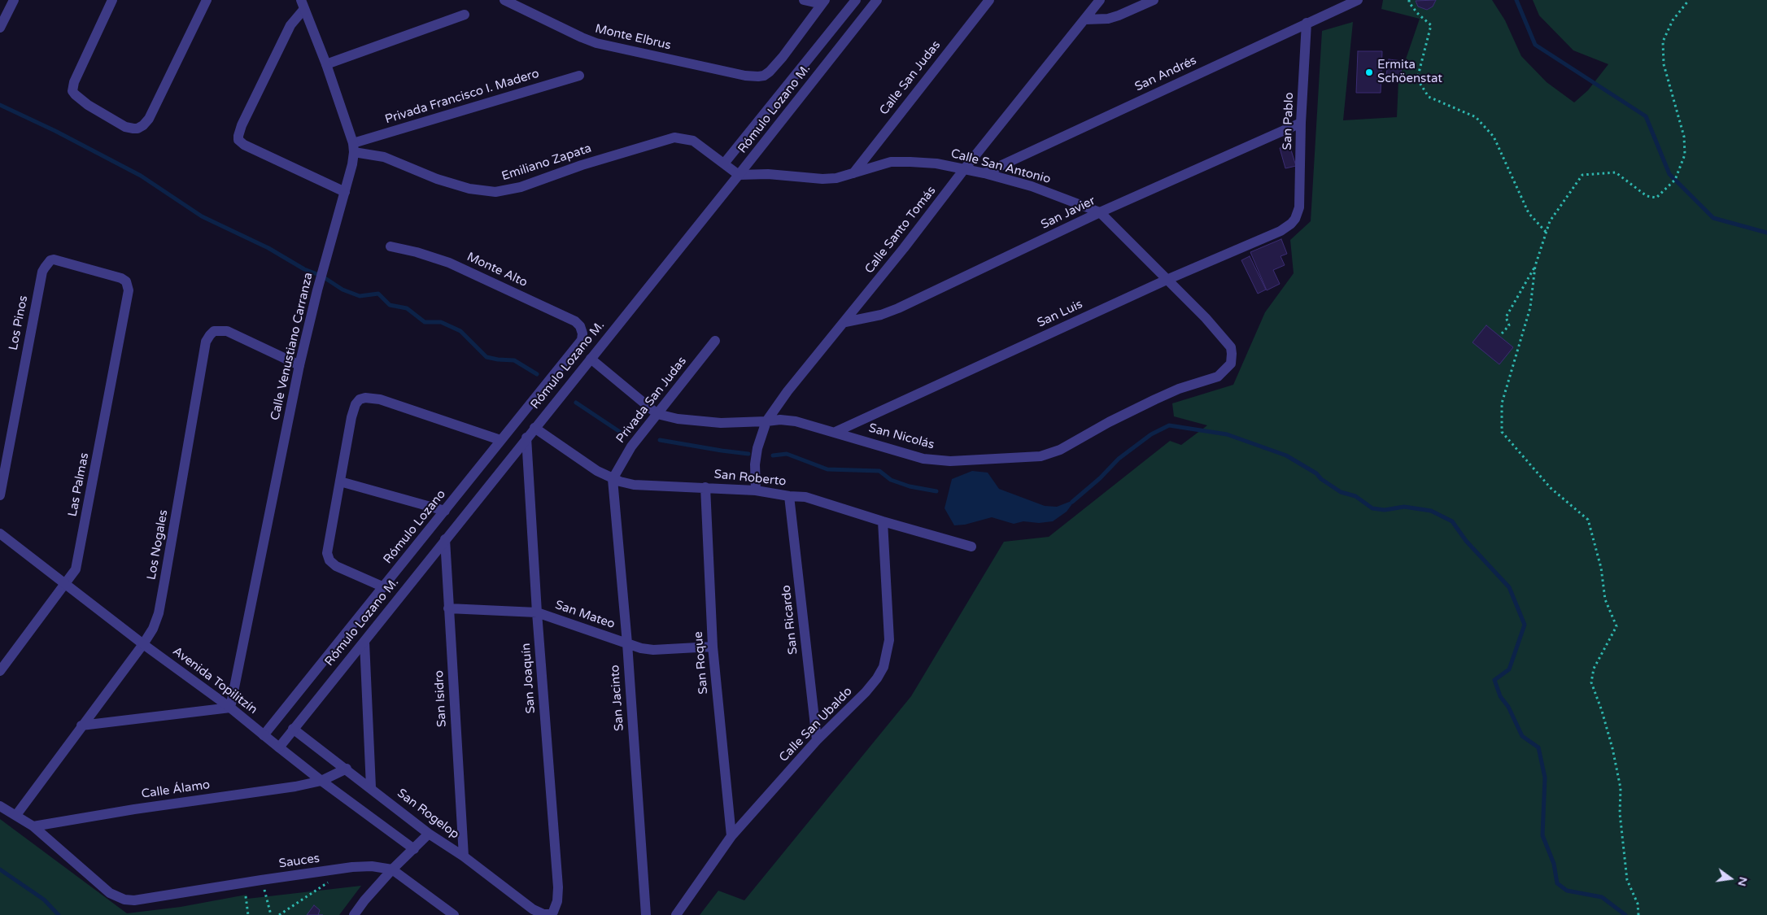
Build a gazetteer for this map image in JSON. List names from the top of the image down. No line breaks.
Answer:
{"streets":{"street":["Monte Elbrus","San Andrés","Calle San Judas","Privada Francisco I. Madero","Rómulo Lozano M.","San Pablo","Emiliano Zapata","Calle San Antonio","San Javier","Calle Santo Tomás","Monte Alto","San Luis","Los Pinos","Calle Venustiano Carranza","Privada San Judas","San Nicolás","San Roberto","Las Palmas","Rómulo Lozano","Los Nogales","San Mateo","San Ricardo","San Roque","San Joaquín","Avenida Topilitzín","San Jacinto","San Isidro","Calle San Ubaldo","Calle Álamo","San Rogelop","Sauces"]},"crossings":[["San Andrés","San Pablo"],["San Andrés","Calle San Antonio"],["Calle San Judas","Calle San Antonio"],["Privada Francisco I. Madero","Emiliano Zapata"],["Privada Francisco I. Madero","Calle Venustiano Carranza"],["Rómulo Lozano M.","Emiliano Zapata"],["Rómulo Lozano M.","Calle San Antonio"],["Rómulo Lozano M.","San Nicolás"],["Rómulo Lozano M.","San Roberto"],["Rómulo Lozano M.","San Joaquín"],["Rómulo Lozano M.","Avenida Topilitzín"],["Rómulo Lozano M.","San Isidro"],["Rómulo Lozano M.","San Rogelop"],["San Pablo","San Javier"],["San Pablo","San Luis"],["Emiliano Zapata","Calle San Antonio"],["Emiliano Zapata","Calle Venustiano Carranza"],["Calle San Antonio","San Javier"],["Calle San Antonio","Calle Santo Tomás"],["Calle San Antonio","San Luis"],["Calle San Antonio","San Nicolás"],["San Javier","Calle Santo Tomás"],["Calle Santo Tomás","San Nicolás"],["Calle Santo Tomás","San Roberto"],["Monte Alto","Rómulo Lozano"],["San Luis","San Nicolás"],["Los Pinos","Las Palmas"],["Calle Venustiano Carranza","Los Nogales"],["Calle Venustiano Carranza","Avenida Topilitzín"],["Privada San Judas","San Nicolás"],["Privada San Judas","San Roberto"],["Privada San Judas","San Jacinto"],["San Roberto","San Ricardo"],["San Roberto","San Roque"],["San Roberto","San Jacinto"],["San Roberto","Calle San Ubaldo"],["Las Palmas","Avenida Topilitzín"],["Rómulo Lozano","Avenida Topilitzín"],["Los Nogales","Avenida Topilitzín"],["San Mateo","San Roque"],["San Mateo","San Joaquín"],["San Mateo","San Jacinto"],["San Mateo","San Isidro"],["San Ricardo","Calle San Ubaldo"],["San Roque","Calle San Ubaldo"],["San Joaquín","San Rogelop"],["Avenida Topilitzín","Calle Álamo"],["San Isidro","San Rogelop"],["Calle Álamo","San Rogelop"],["Calle Álamo","Sauces"]],"places":["Ermita Schöenstat"],"north":"right"}
